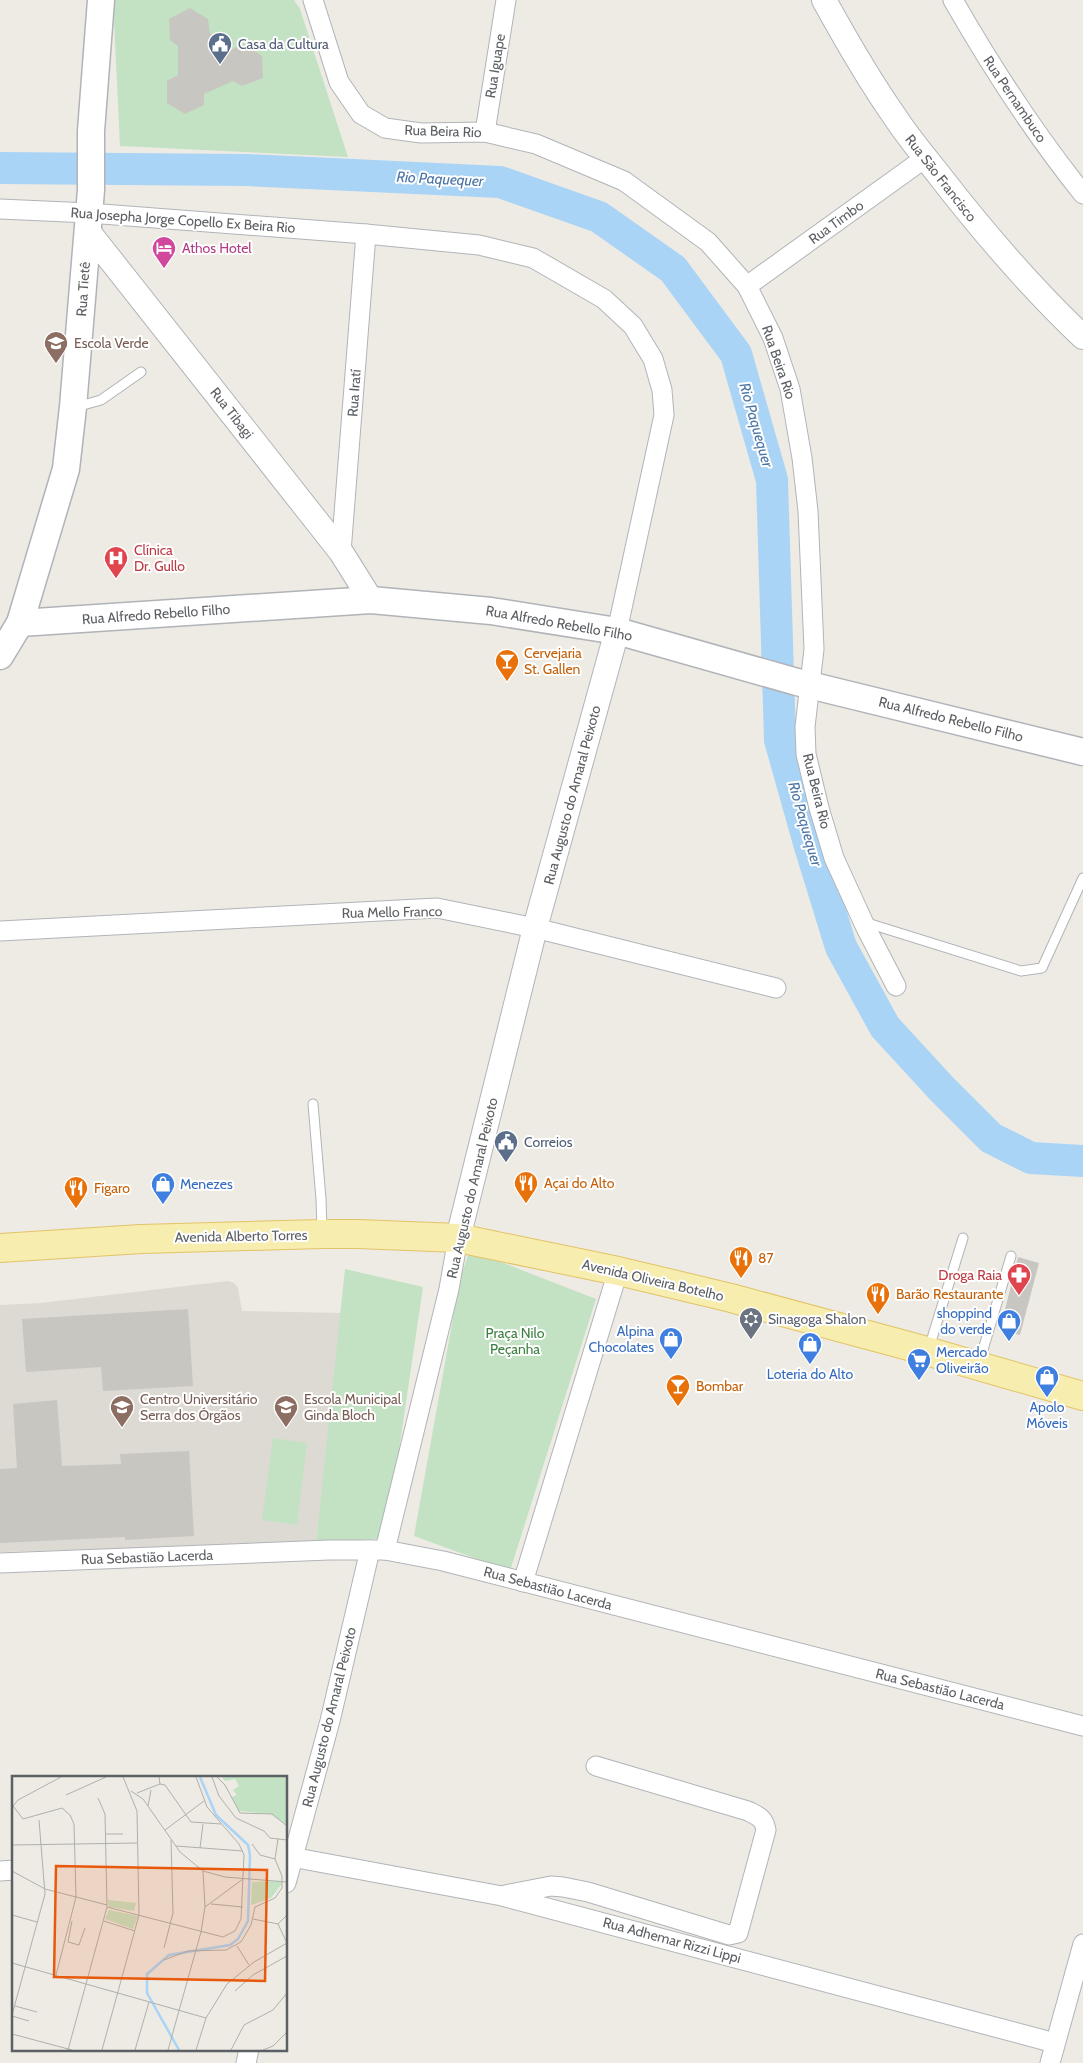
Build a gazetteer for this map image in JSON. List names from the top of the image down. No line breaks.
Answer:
{"streets":{"main road":["Rua Tietê","Rua Alfredo Rebello Filho","Avenida Alberto Torres","Avenida Oliveira Botelho"],"street":["Rua Iguape","Rua Pernambuco","Rua Beira Rio","Rua São Francisco","Rua Josepha Jorge Copello Ex Beira Rio","Rua Timbo","Rua Iratí","Rua Tibagi","Rua Augusto do Amaral Peixoto","Rua Mello Franco","Rua Sebastião Lacerda","Rua Adhemar Rizzi Lippi"]},"crossings":[["Rua Iguape","Rua Beira Rio"],["Rua Beira Rio","Rua Timbo"],["Rua Beira Rio","Rua Alfredo Rebello Filho"],["Rua São Francisco","Rua Timbo"],["Rua Josepha Jorge Copello Ex Beira Rio","Rua Tietê"],["Rua Josepha Jorge Copello Ex Beira Rio","Rua Iratí"],["Rua Josepha Jorge Copello Ex Beira Rio","Rua Tibagi"],["Rua Josepha Jorge Copello Ex Beira Rio","Rua Augusto do Amaral Peixoto"],["Rua Tietê","Rua Tibagi"],["Rua Tietê","Rua Alfredo Rebello Filho"],["Rua Iratí","Rua Tibagi"],["Rua Iratí","Rua Augusto do Amaral Peixoto"],["Rua Tibagi","Rua Alfredo Rebello Filho"],["Rua Alfredo Rebello Filho","Rua Augusto do Amaral Peixoto"],["Rua Augusto do Amaral Peixoto","Rua Mello Franco"],["Rua Augusto do Amaral Peixoto","Avenida Alberto Torres"],["Rua Augusto do Amaral Peixoto","Avenida Oliveira Botelho"],["Rua Augusto do Amaral Peixoto","Rua Sebastião Lacerda"],["Rua Augusto do Amaral Peixoto","Rua Adhemar Rizzi Lippi"],["Avenida Alberto Torres","Avenida Oliveira Botelho"]],"water":["Rio Paquequer"],"parks":["Praça Nilo Peçanha"],"places":{"public building":["Casa da Cultura","Correios"],"hotel":["Athos Hotel"],"school or university":["Escola Verde","Centro Universitário Serra dos Órgãos","Escola Municipal Ginda Bloch"],"hospital":["Clínica Dr. Gullo"],"bar":["Cervejaria St. Gallen","Bombar"],"restaurant":["Açai do Alto","Fígaro","87","Barão Restaurante"],"shop":["Menezes","shoppind do verde","Alpina Chocolates","Loteria do Alto","Apolo Móveis"],"pharmacy":["Droga Raia"],"synagogue":["Sinagoga Shalon"],"supermarket":["Mercado Oliveirão"]}}
